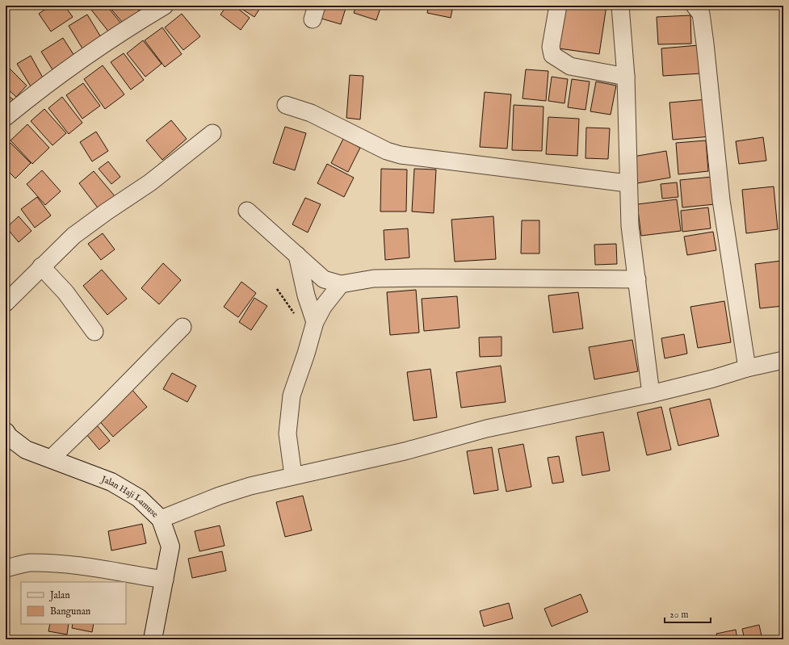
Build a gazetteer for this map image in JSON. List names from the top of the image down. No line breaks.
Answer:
{"streets":{"street":["Jalan Haji Lamuse"]},"legend":["Jalan","Bangunan"],"scale_bar":"20 m"}
